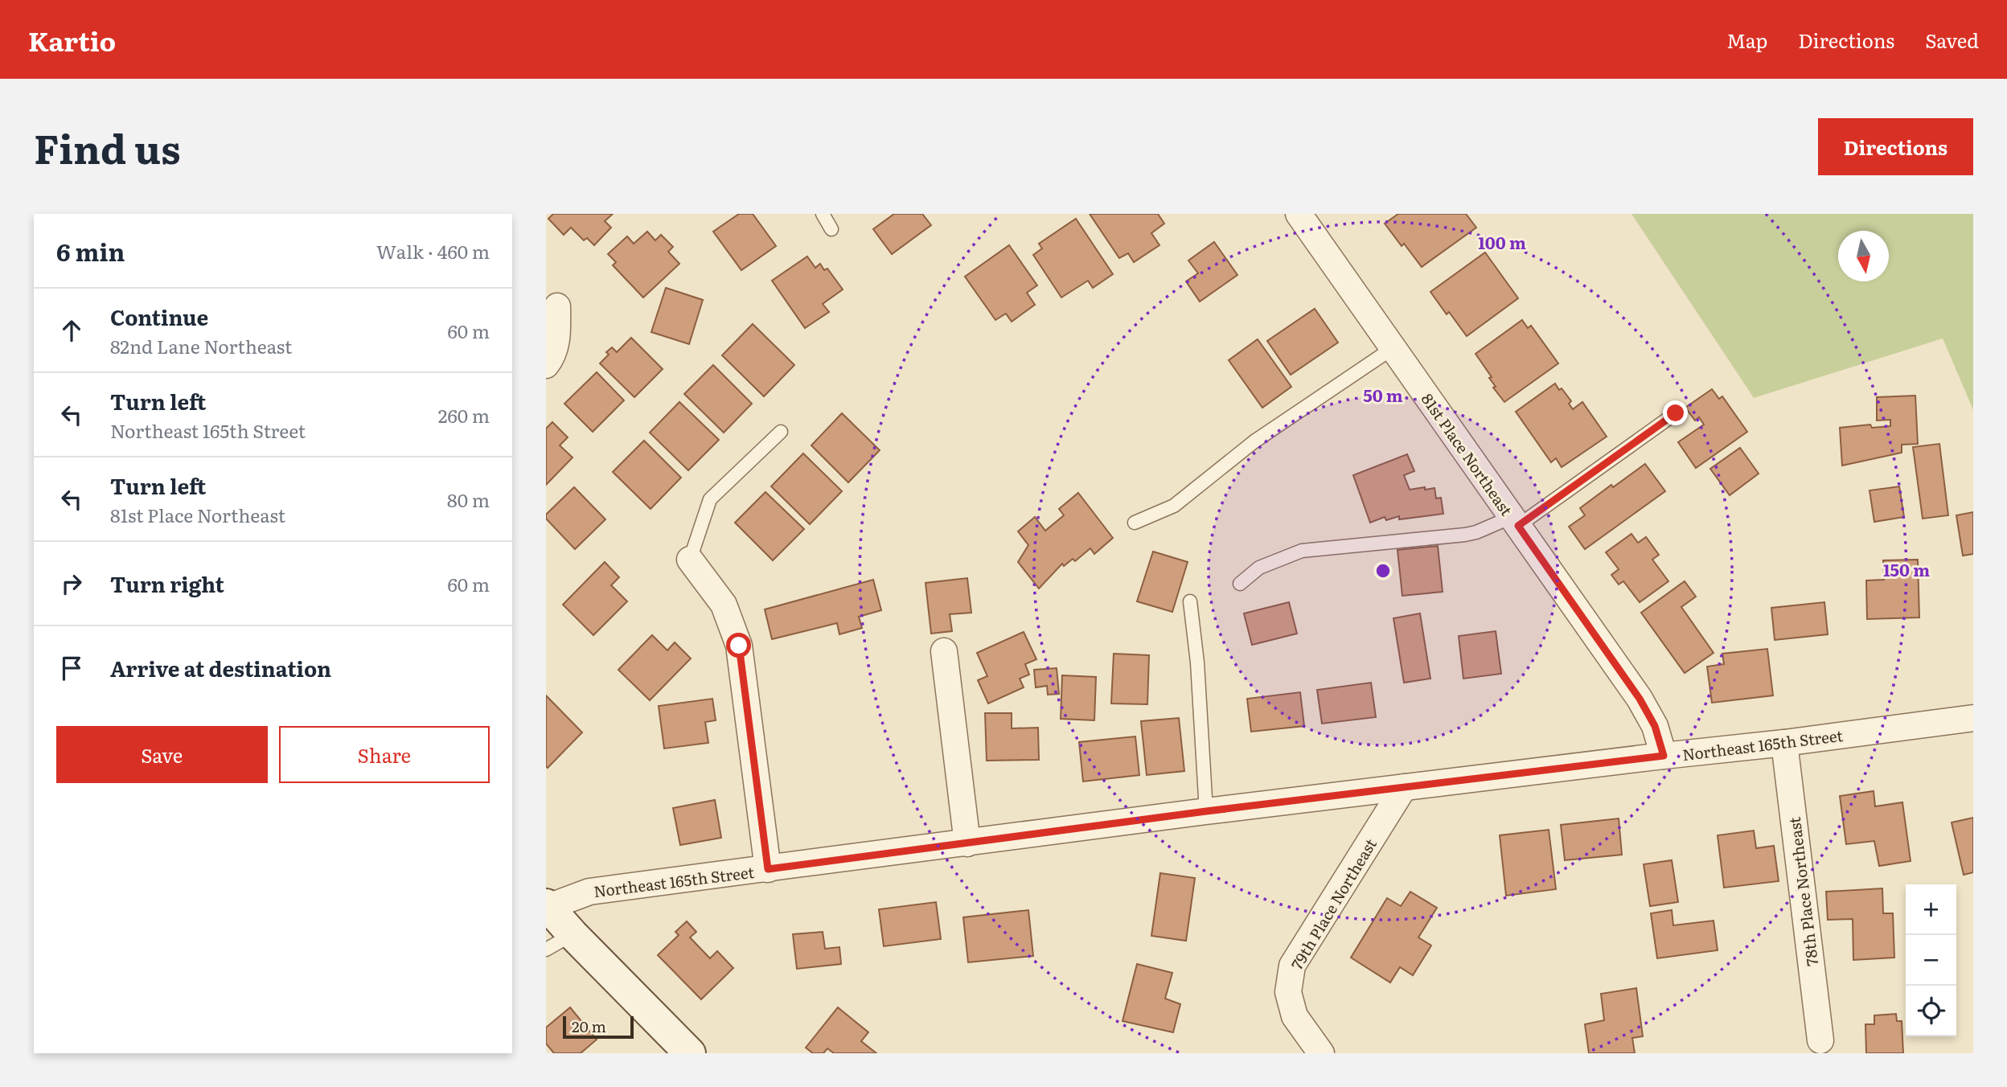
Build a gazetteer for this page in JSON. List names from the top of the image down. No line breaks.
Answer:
{"streets":{"street":["81st Place Northeast","Northeast 165th Street","78th Place Northeast","79th Place Northeast"]},"crossings":[["81st Place Northeast","Northeast 165th Street"],["Northeast 165th Street","78th Place Northeast"],["Northeast 165th Street","79th Place Northeast"]],"scale_bar":"20 m","north":"bottom","page":{"header":"Kartio","nav":["Map","Directions","Saved"],"title":"Find us","buttons":["Directions",["Save","Share"]],"heading":["6 min","Walk · 460 m"],"list":[["Continue","82nd Lane Northeast","60 m"],["Turn left","Northeast 165th Street","260 m"],["Turn left","81st Place Northeast","80 m"],["Turn right","60 m"],"Arrive at destination"],"map_buttons":["+","−"],"scale":"20 m"},"rings":["100 m","50 m","150 m"]}
